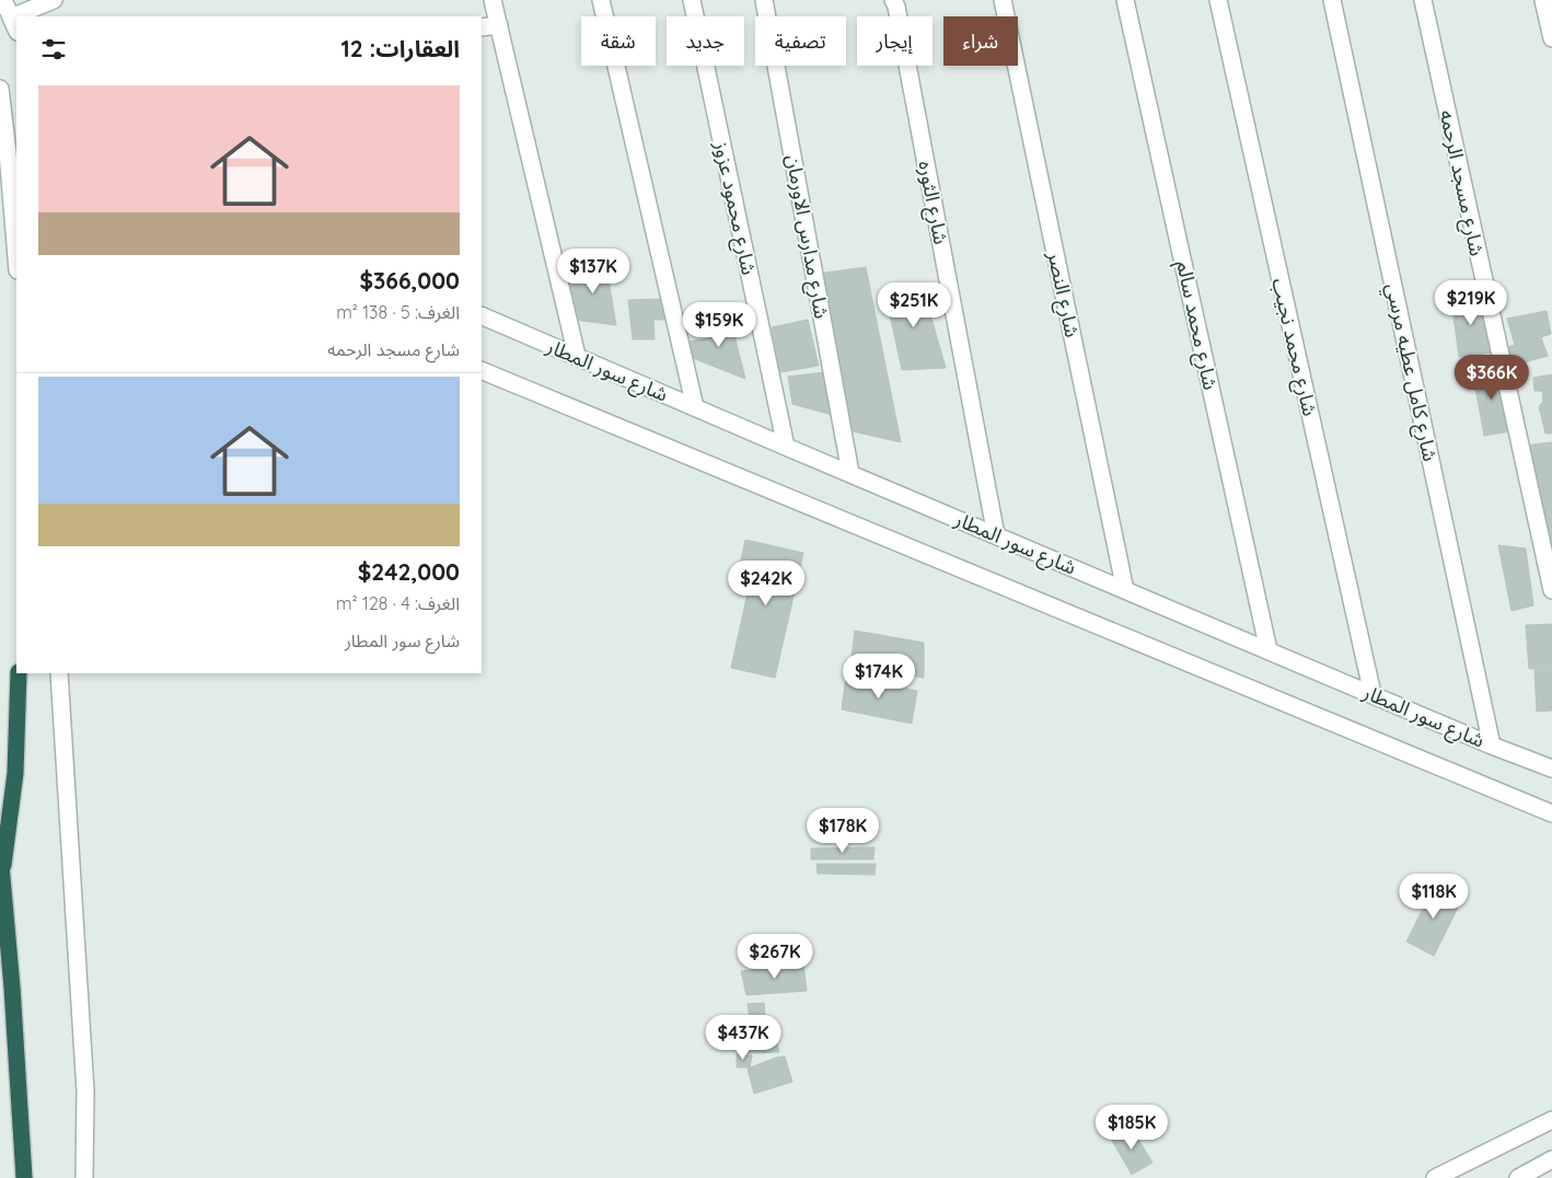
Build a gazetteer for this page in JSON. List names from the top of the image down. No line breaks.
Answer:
{"streets":{"street":["شارع مسجد الرحمه","شارع الثوره","شارع محمود عزوز","شارع مدارس الاورمان","شارع النصر","شارع محمد سالم","شارع محمد نجيب","شارع سور المطار","شارع كامل عطيه مرسي"]},"crossings":[["شارع الثوره","شارع سور المطار"],["شارع محمود عزوز","شارع سور المطار"],["شارع مدارس الاورمان","شارع سور المطار"],["شارع النصر","شارع سور المطار"],["شارع محمد سالم","شارع سور المطار"],["شارع محمد نجيب","شارع سور المطار"],["شارع سور المطار","شارع كامل عطيه مرسي"]],"page":{"chip":["شراء","إيجار","تصفية","جديد","شقة"],"heading":"العقارات: 12","list":[{"name":"$366,000","note":"الغرف: 5 · 138 m² · شارع مسجد الرحمه"},{"name":"$242,000","note":"الغرف: 4 · 128 m² · شارع سور المطار"}],"price":["$137K","$219K","$251K","$159K","$366K","$242K","$174K","$178K","$118K","$267K","$437K","$185K"]}}
